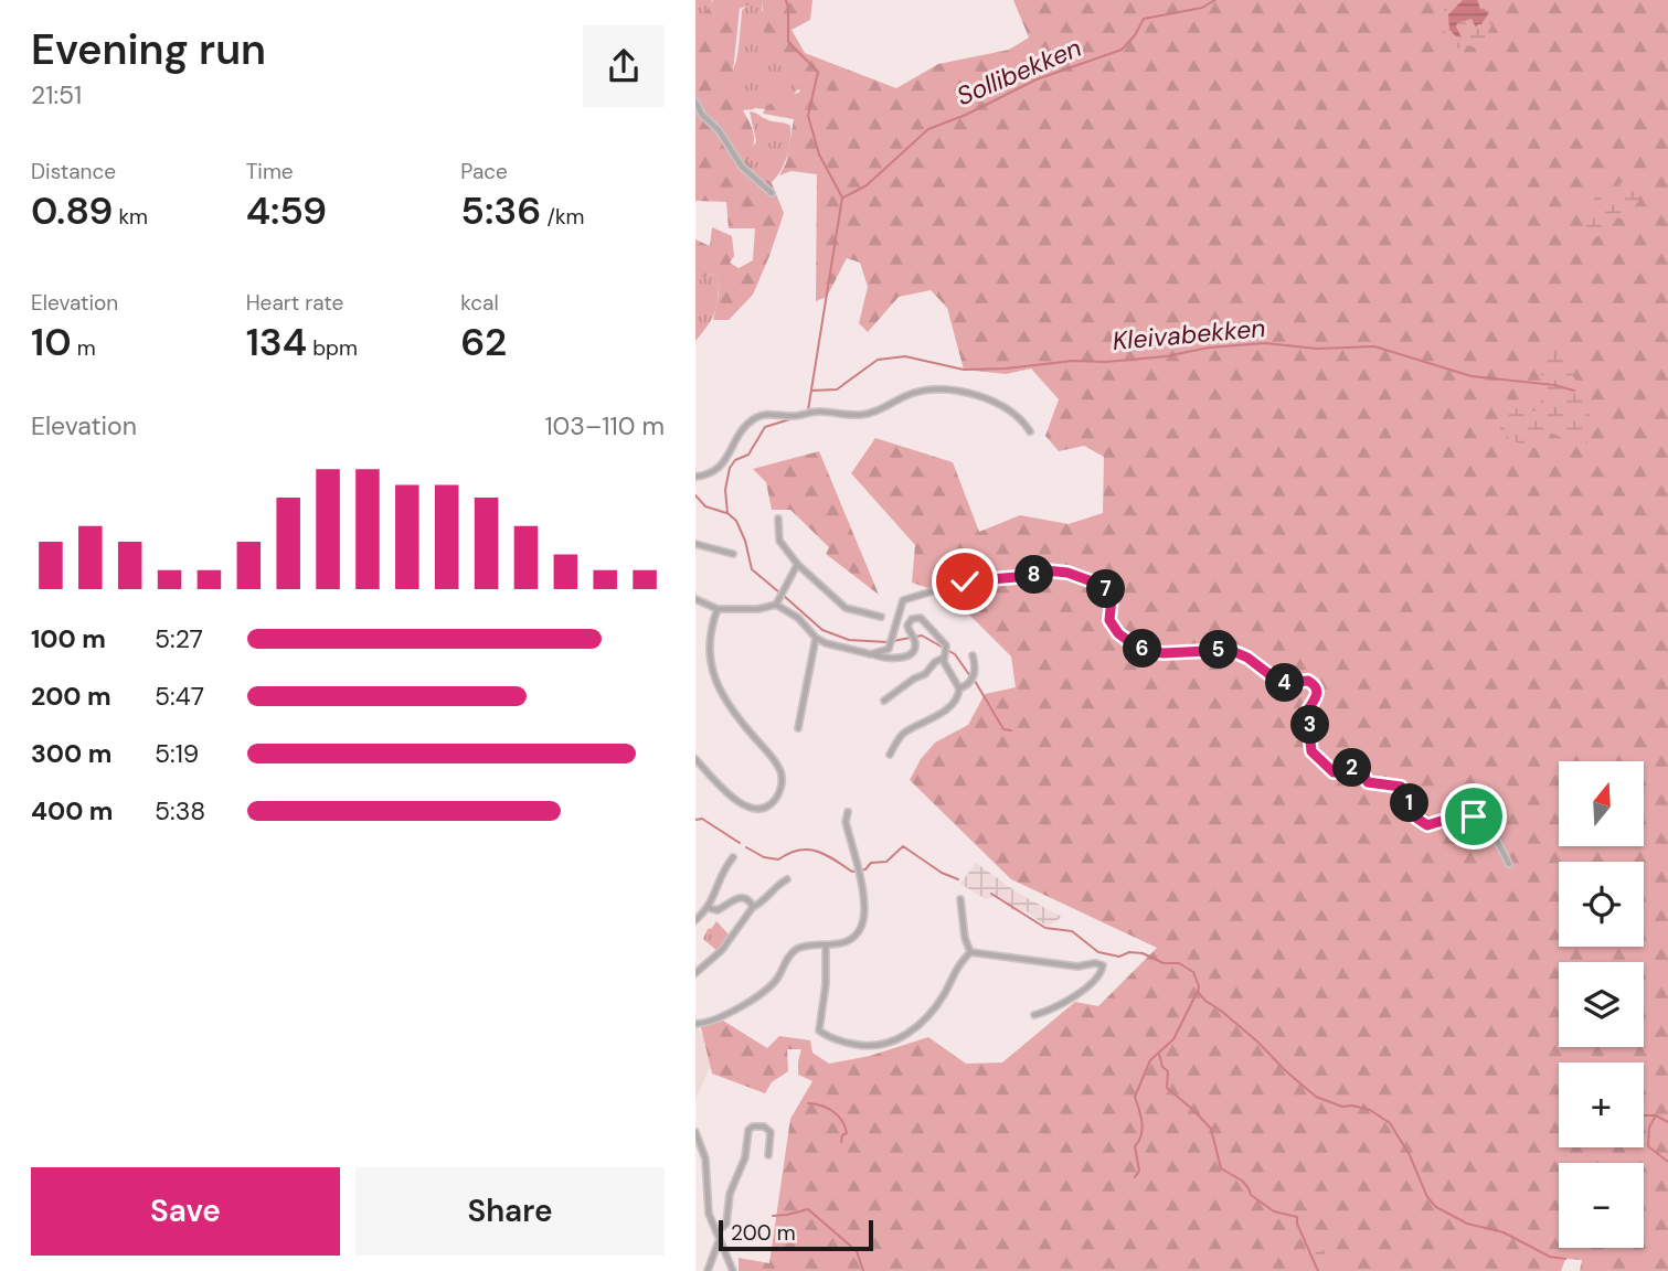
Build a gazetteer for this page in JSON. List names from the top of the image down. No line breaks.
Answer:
{"water":["Sollibekken","Kleivabekken"],"scale_bar":"200 m","north":"top","page":{"heading":["Evening run","21:51"],"stats":[["Distance","0.89 km"],["Time","4:59"],["Pace","5:36 /km"],["Elevation","10 m"],["Heart rate","134 bpm"],["kcal","62"]],"chart":["Elevation","103–110 m"],"pins":["8","7","6","5","4","3","2","1"],"list":[{"name":"100 m","note":"5:27"},{"name":"200 m","note":"5:47"},{"name":"300 m","note":"5:19"},{"name":"400 m","note":"5:38"}],"map_buttons":["+","−"],"buttons":["Save","Share"],"scale":"200 m"}}
